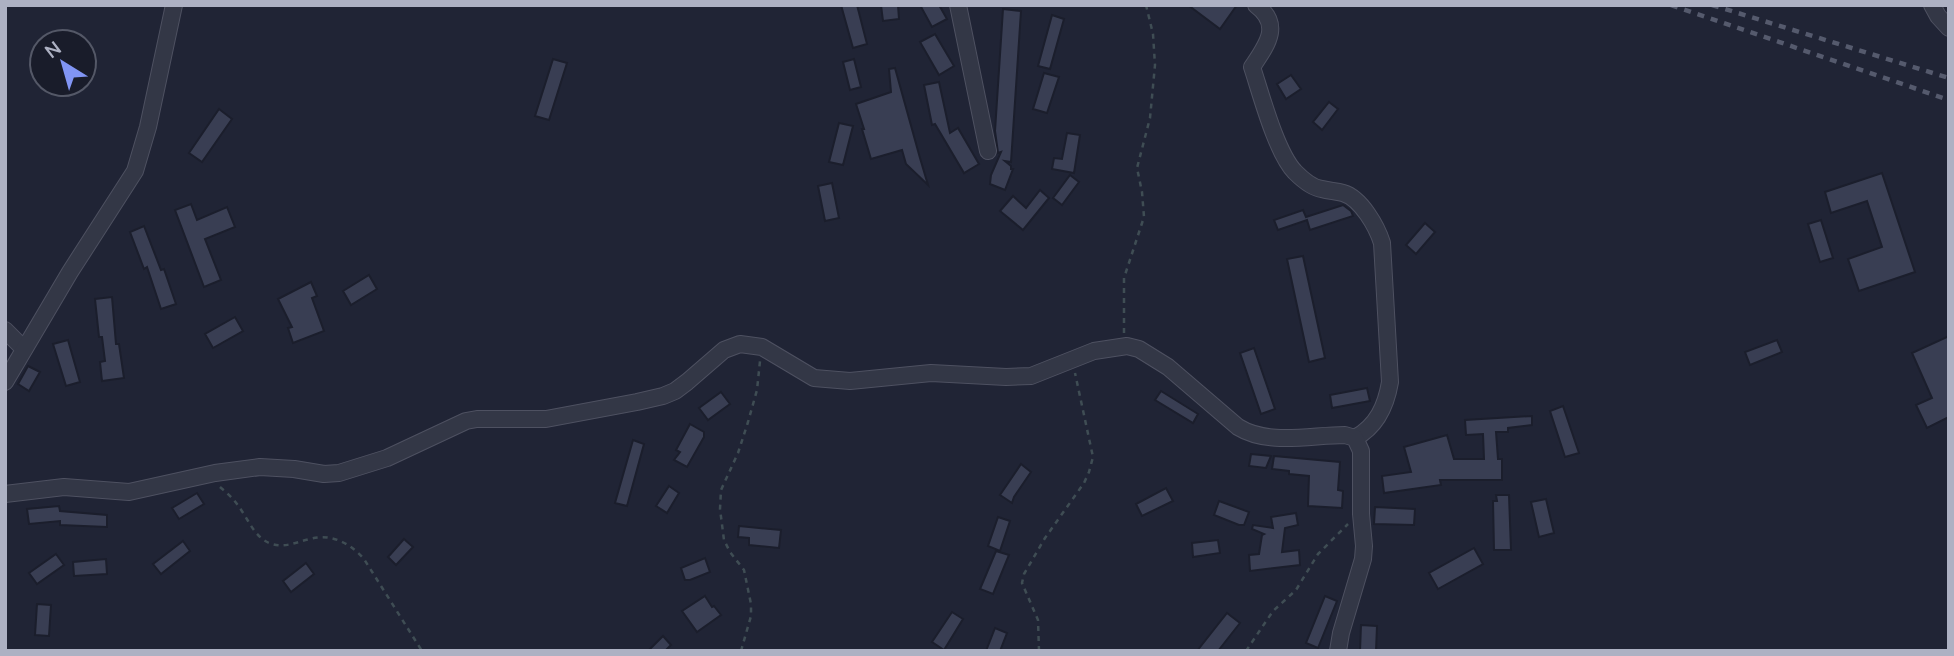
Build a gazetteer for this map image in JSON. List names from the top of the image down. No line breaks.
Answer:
{"north":"top left"}
